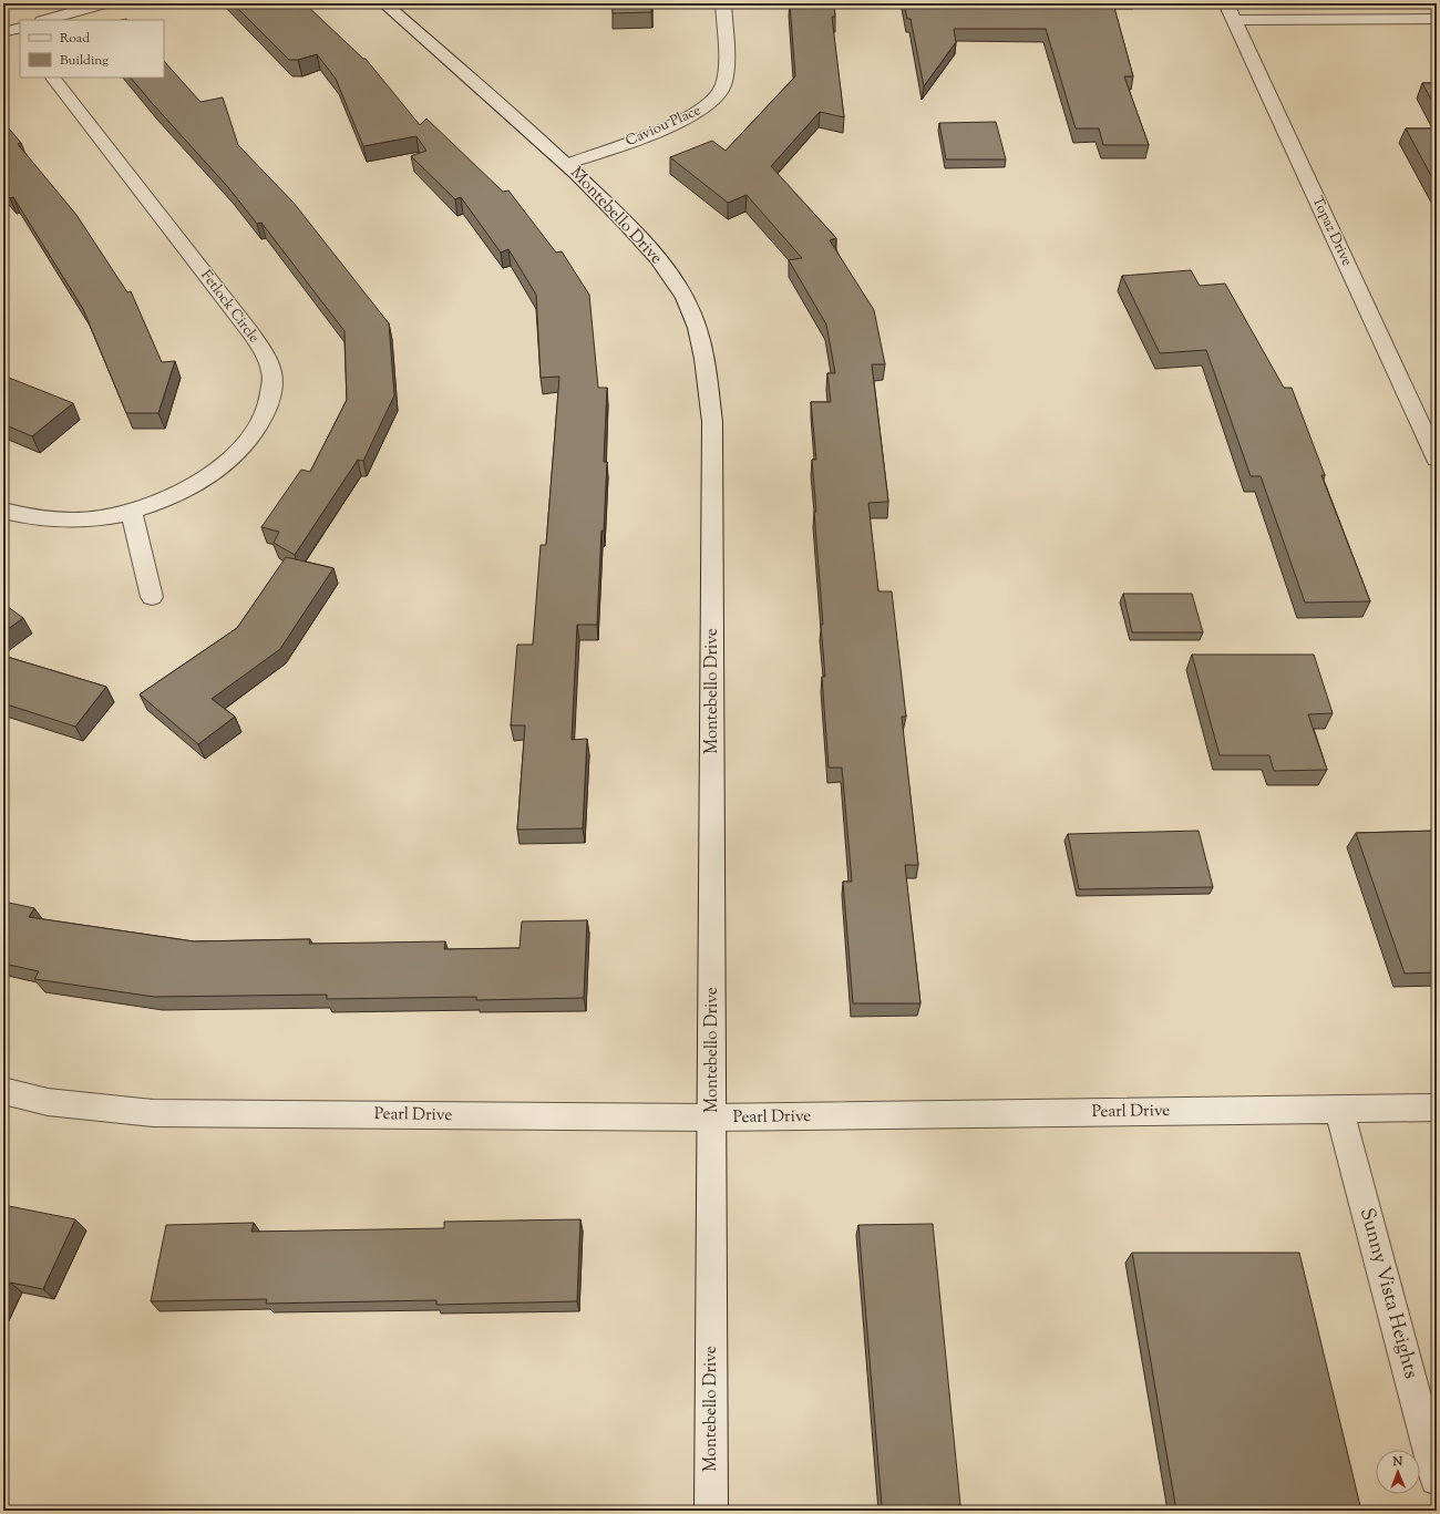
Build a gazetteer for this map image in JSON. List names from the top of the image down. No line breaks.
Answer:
{"streets":{"street":["Caviou Place","Montebello Drive","Topaz Drive","Fetlock Circle","Pearl Drive","Sunny Vista Heights"]},"crossings":[["Caviou Place","Montebello Drive"],["Montebello Drive","Pearl Drive"],["Pearl Drive","Sunny Vista Heights"]],"legend":["Road","Building"],"north":"top"}
